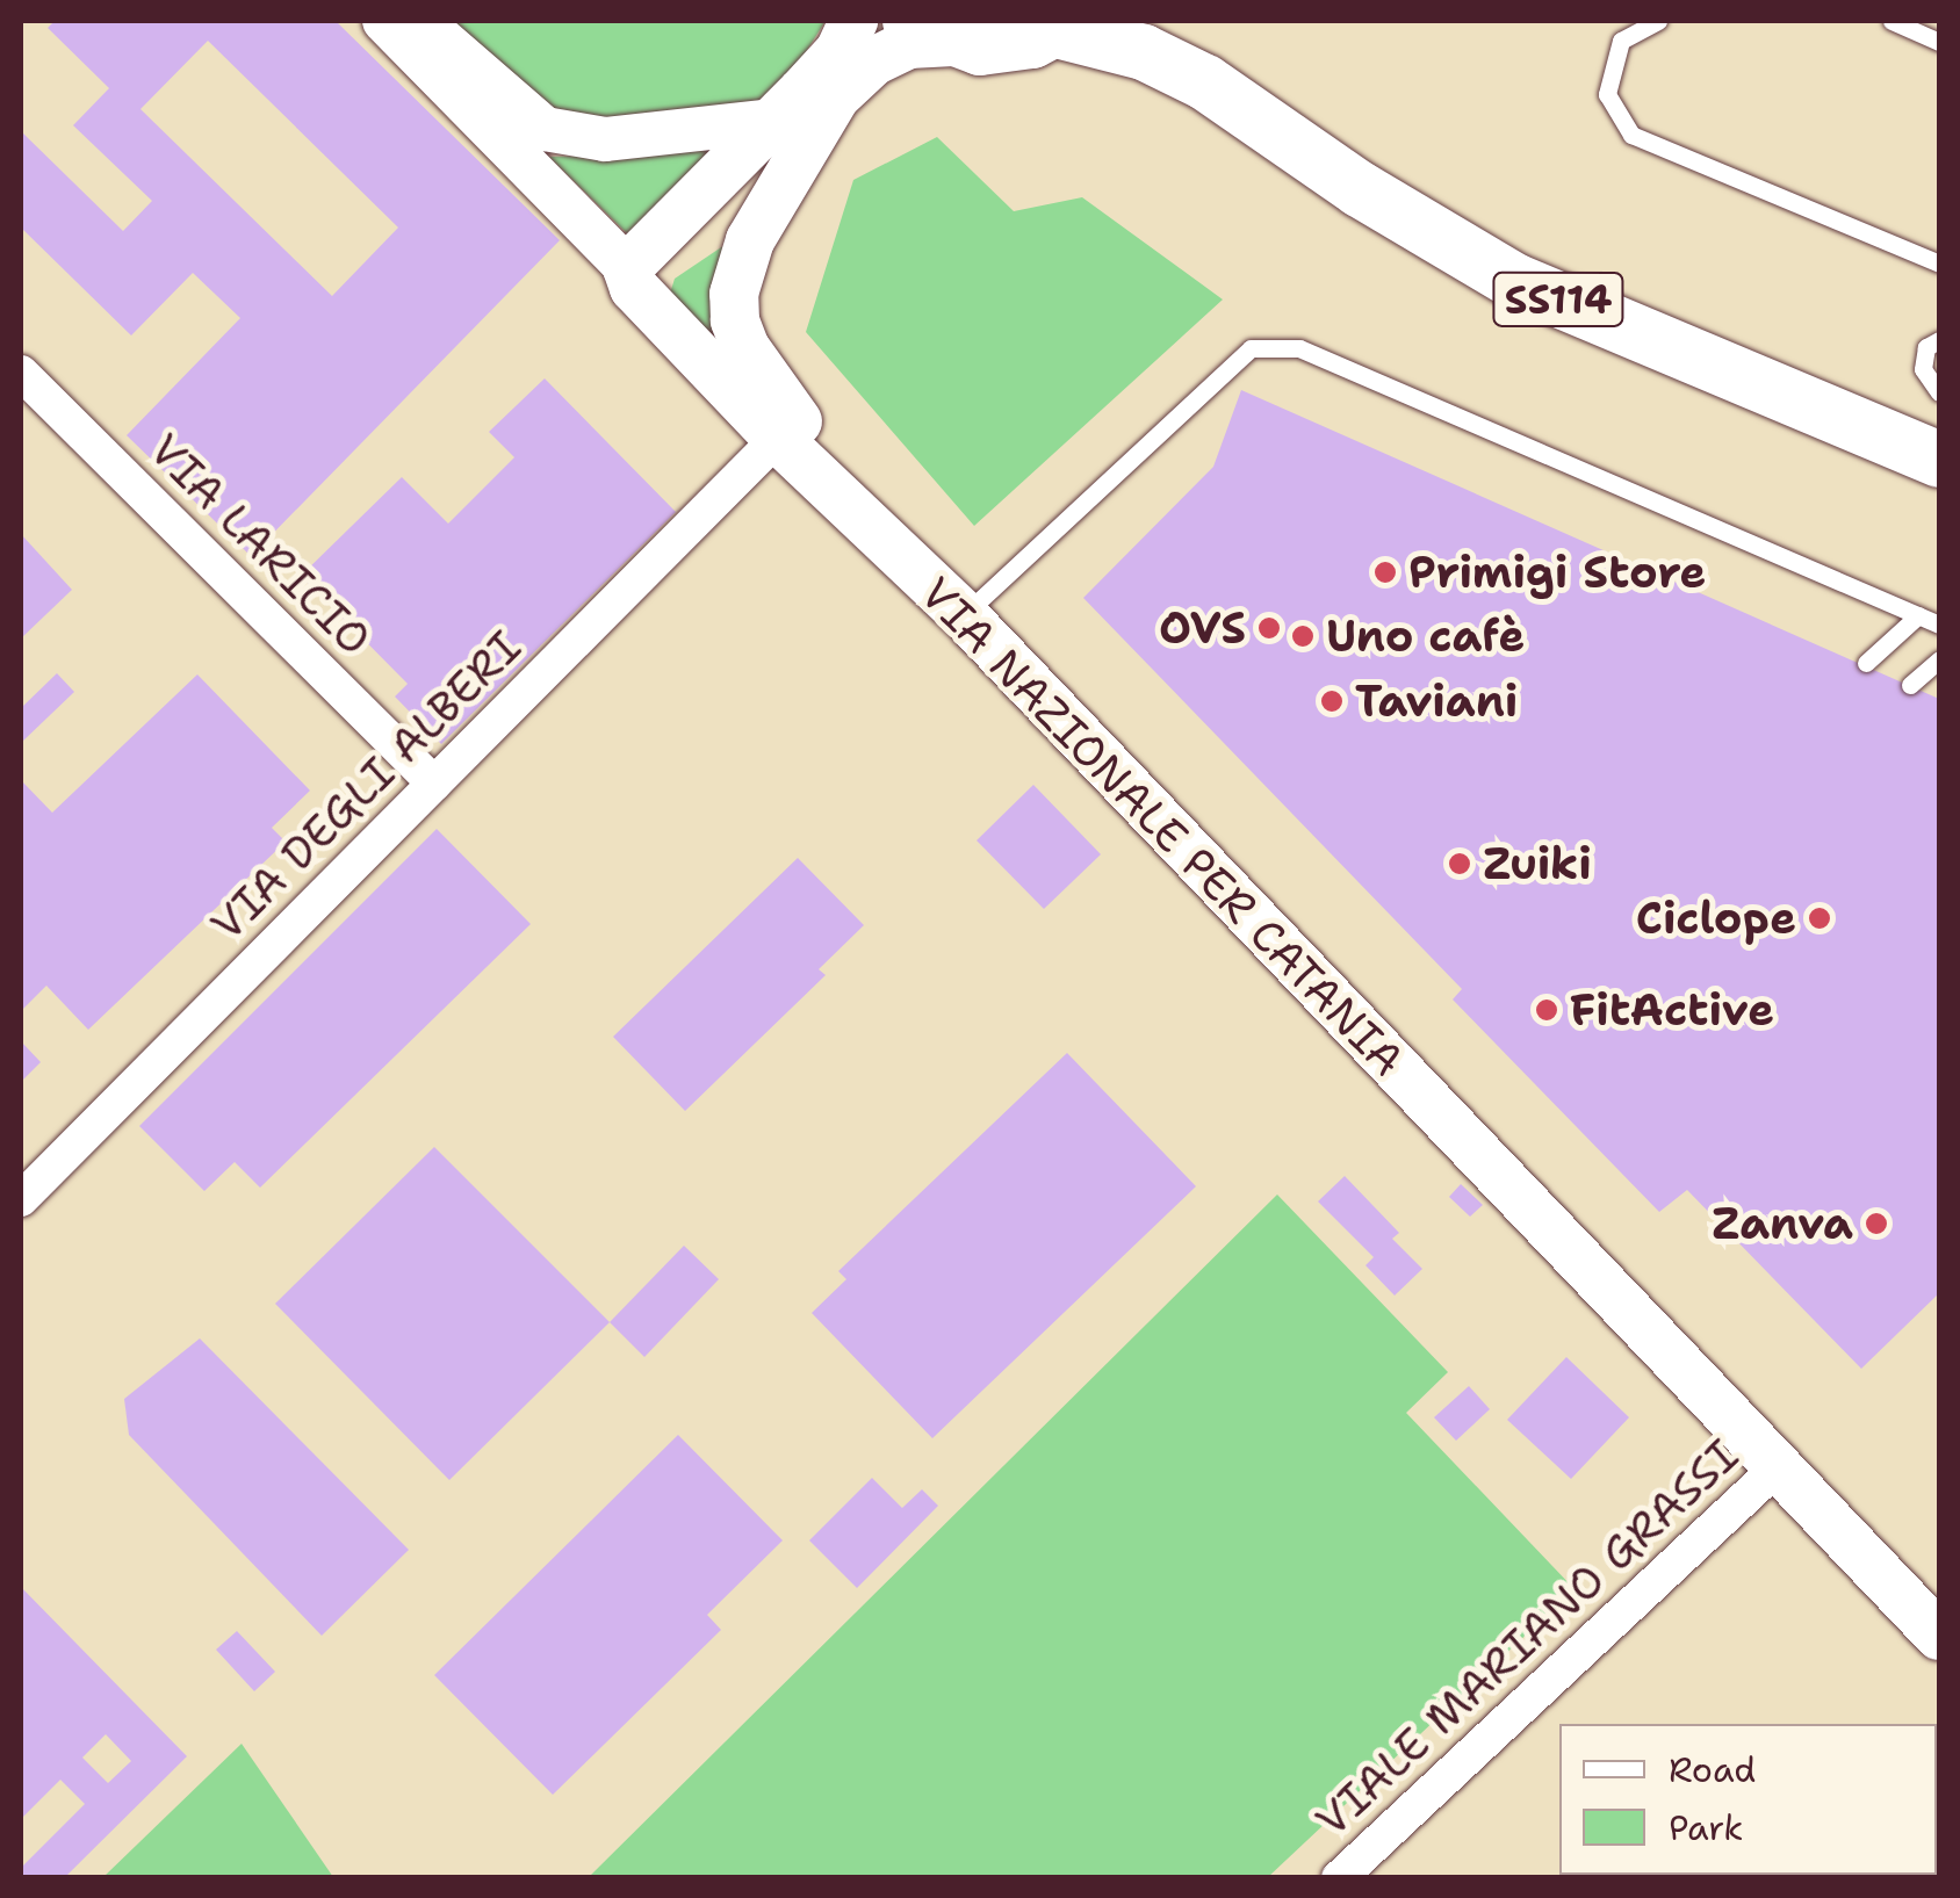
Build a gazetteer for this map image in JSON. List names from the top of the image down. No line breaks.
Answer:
{"streets":{"main road":["SS114","VIA NAZIONALE PER CATANIA"],"street":["VIA LARICIO","VIA DEGLI ALBERI","VIALE MARIANO GRASSI"]},"crossings":[["VIA LARICIO","VIA DEGLI ALBERI"],["VIA DEGLI ALBERI","VIA NAZIONALE PER CATANIA"],["VIA NAZIONALE PER CATANIA","VIALE MARIANO GRASSI"]],"places":["Primigi Store","OVS","Uno cafè","Taviani","Zuiki","Ciclope","FitActive","Zanva"],"legend":["Road","Park"]}
